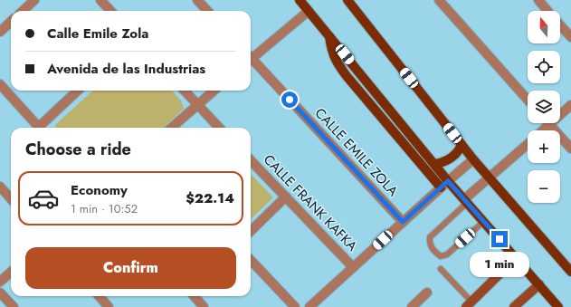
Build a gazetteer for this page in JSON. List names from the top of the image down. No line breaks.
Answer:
{"streets":{"street":["CALLE EMILE ZOLA","CALLE FRANK KAFKA"]},"north":"top","page":{"map_buttons":["+","−"],"banner":["Calle Emile Zola","Avenida de las Industrias"],"heading":"Choose a ride","list":[{"name":"Economy","note":"1 min · 10:52","value":"$22.14"}],"buttons":"Confirm","bubble":"1 min"}}
